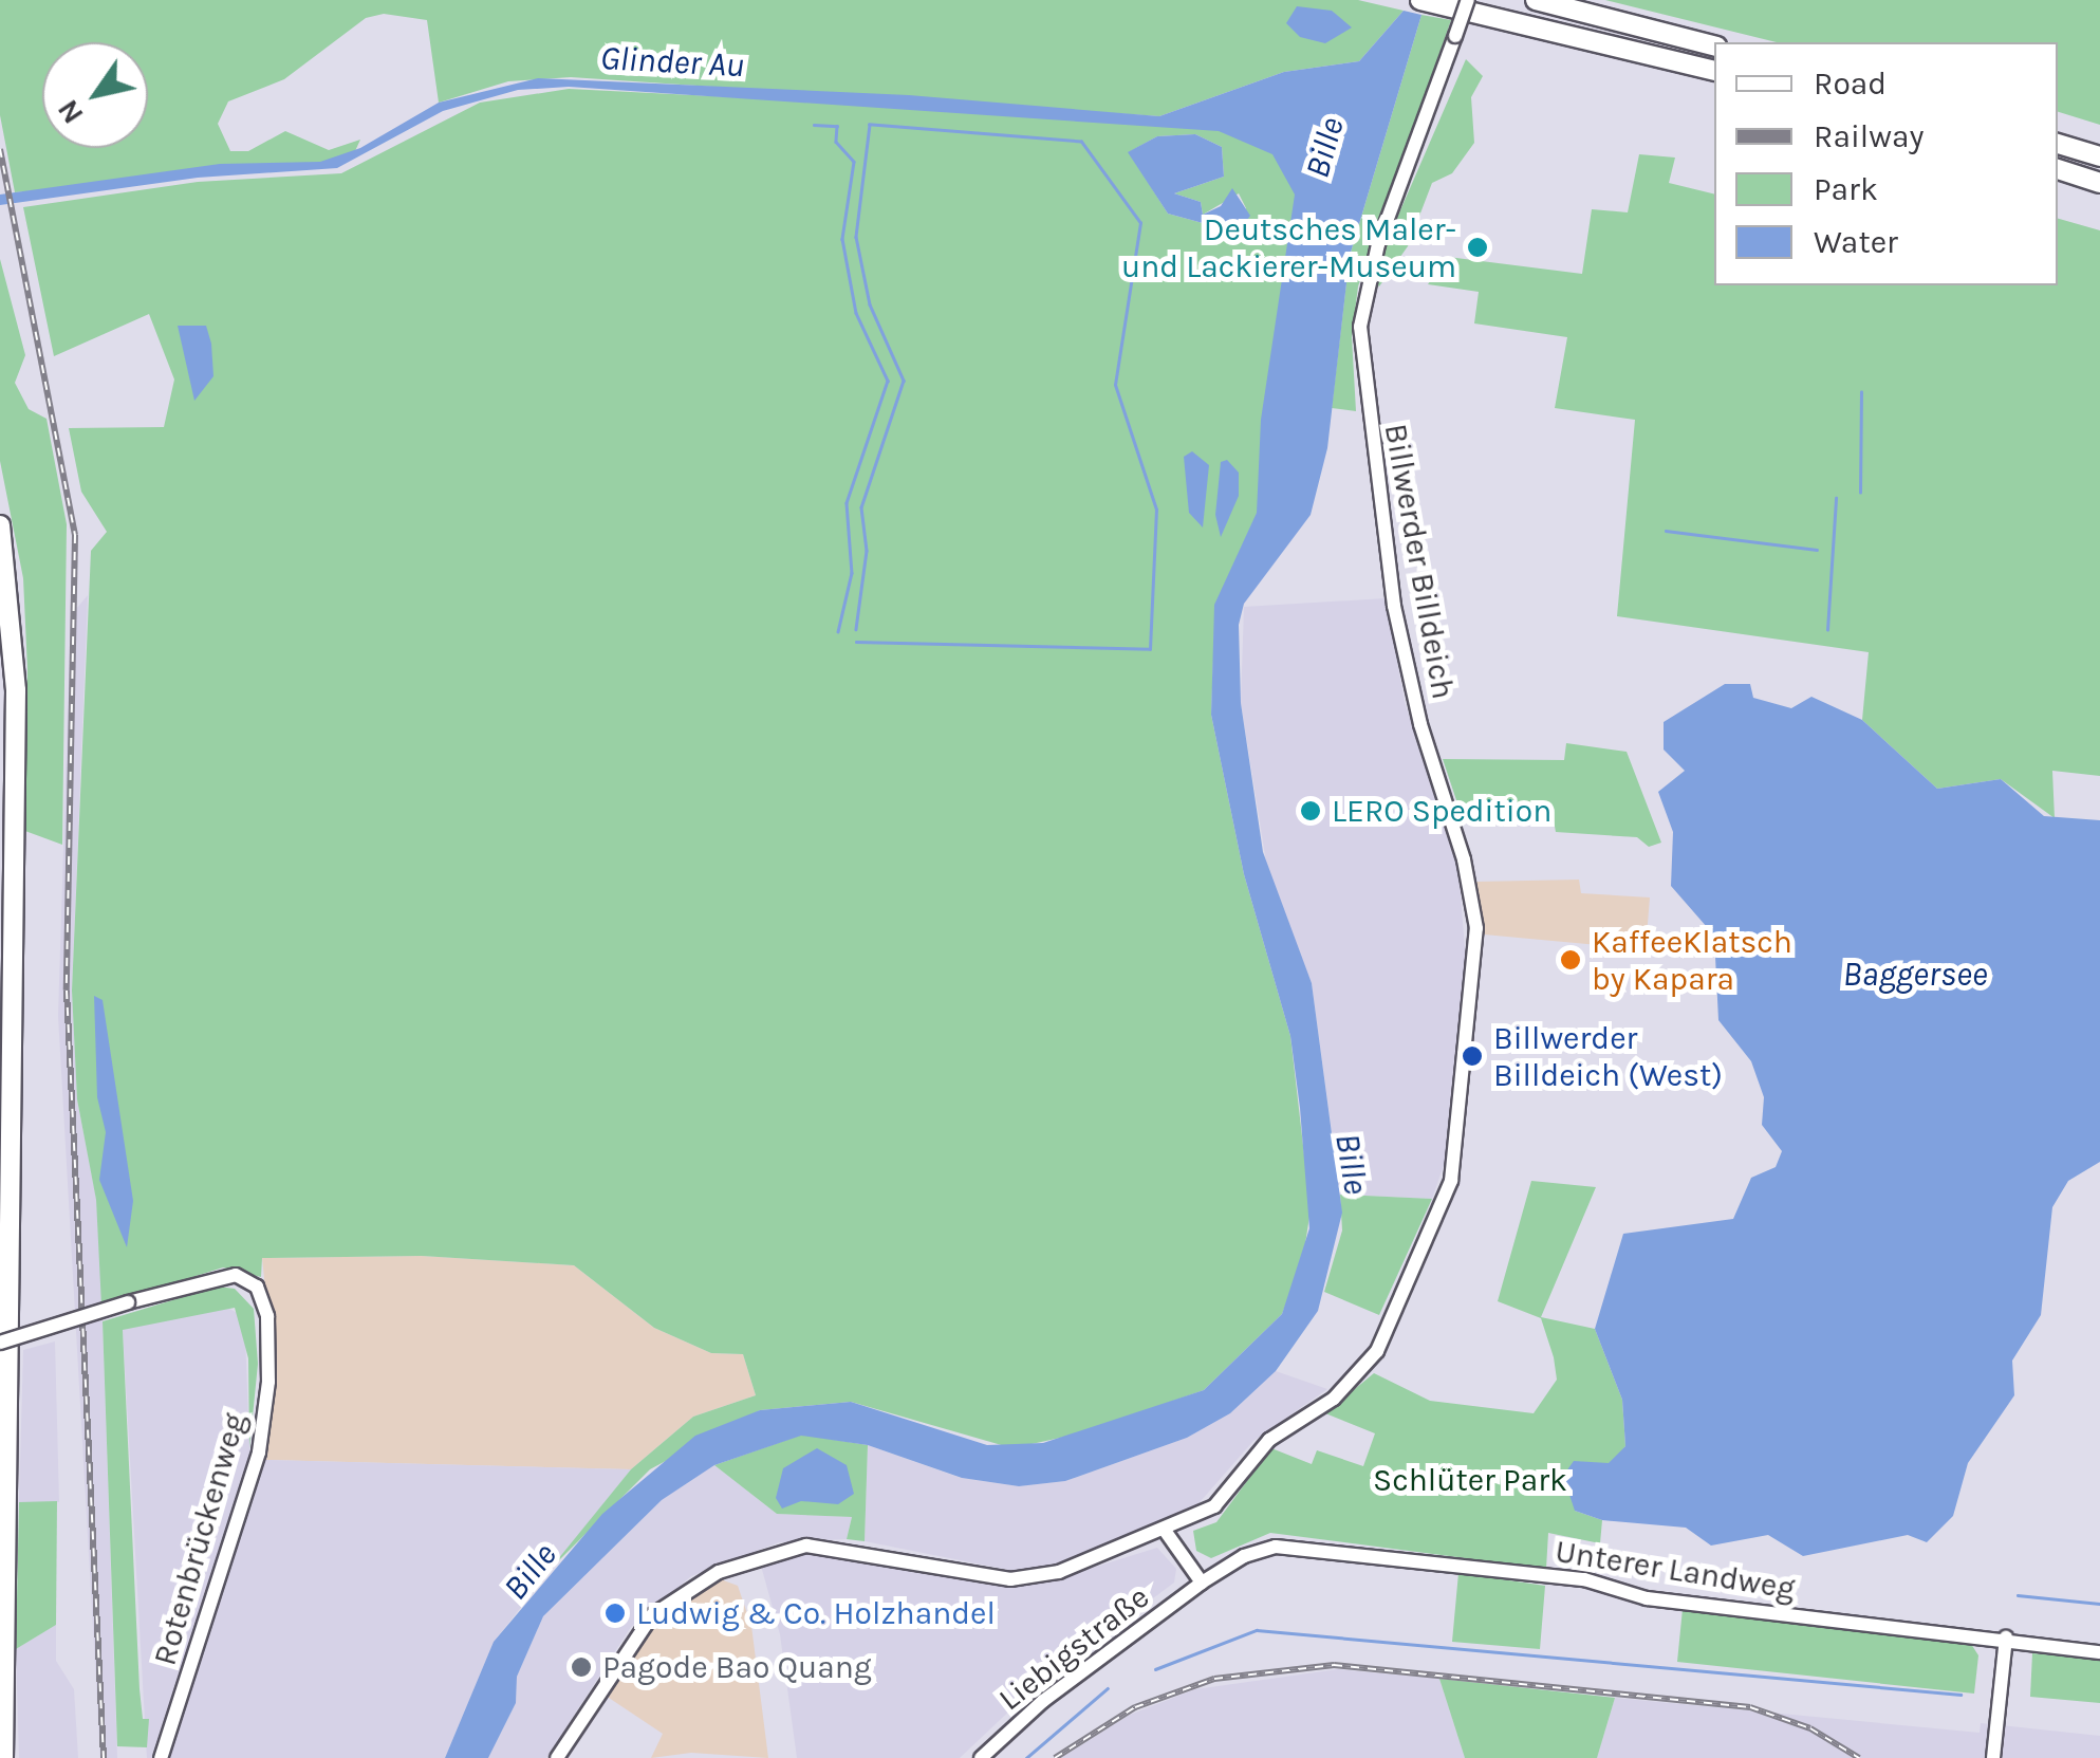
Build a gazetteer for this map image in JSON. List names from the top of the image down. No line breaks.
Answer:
{"streets":{"street":["Billwerder Billdeich","Rotenbrückenweg","Unterer Landweg","Liebigstraße"]},"crossings":[["Unterer Landweg","Liebigstraße"]],"water":["Glinder Au","Bille","Baggersee"],"parks":["Schlüter Park"],"places":["Deutsches Maler- und Lackierer-Museum","LERO Spedition","KaffeeKlatsch by Kapara","Billwerder Billdeich (West)","Ludwig & Co. Holzhandel","Pagode Bao Quang"],"legend":["Road","Railway","Park","Water"],"north":"bottom left"}
